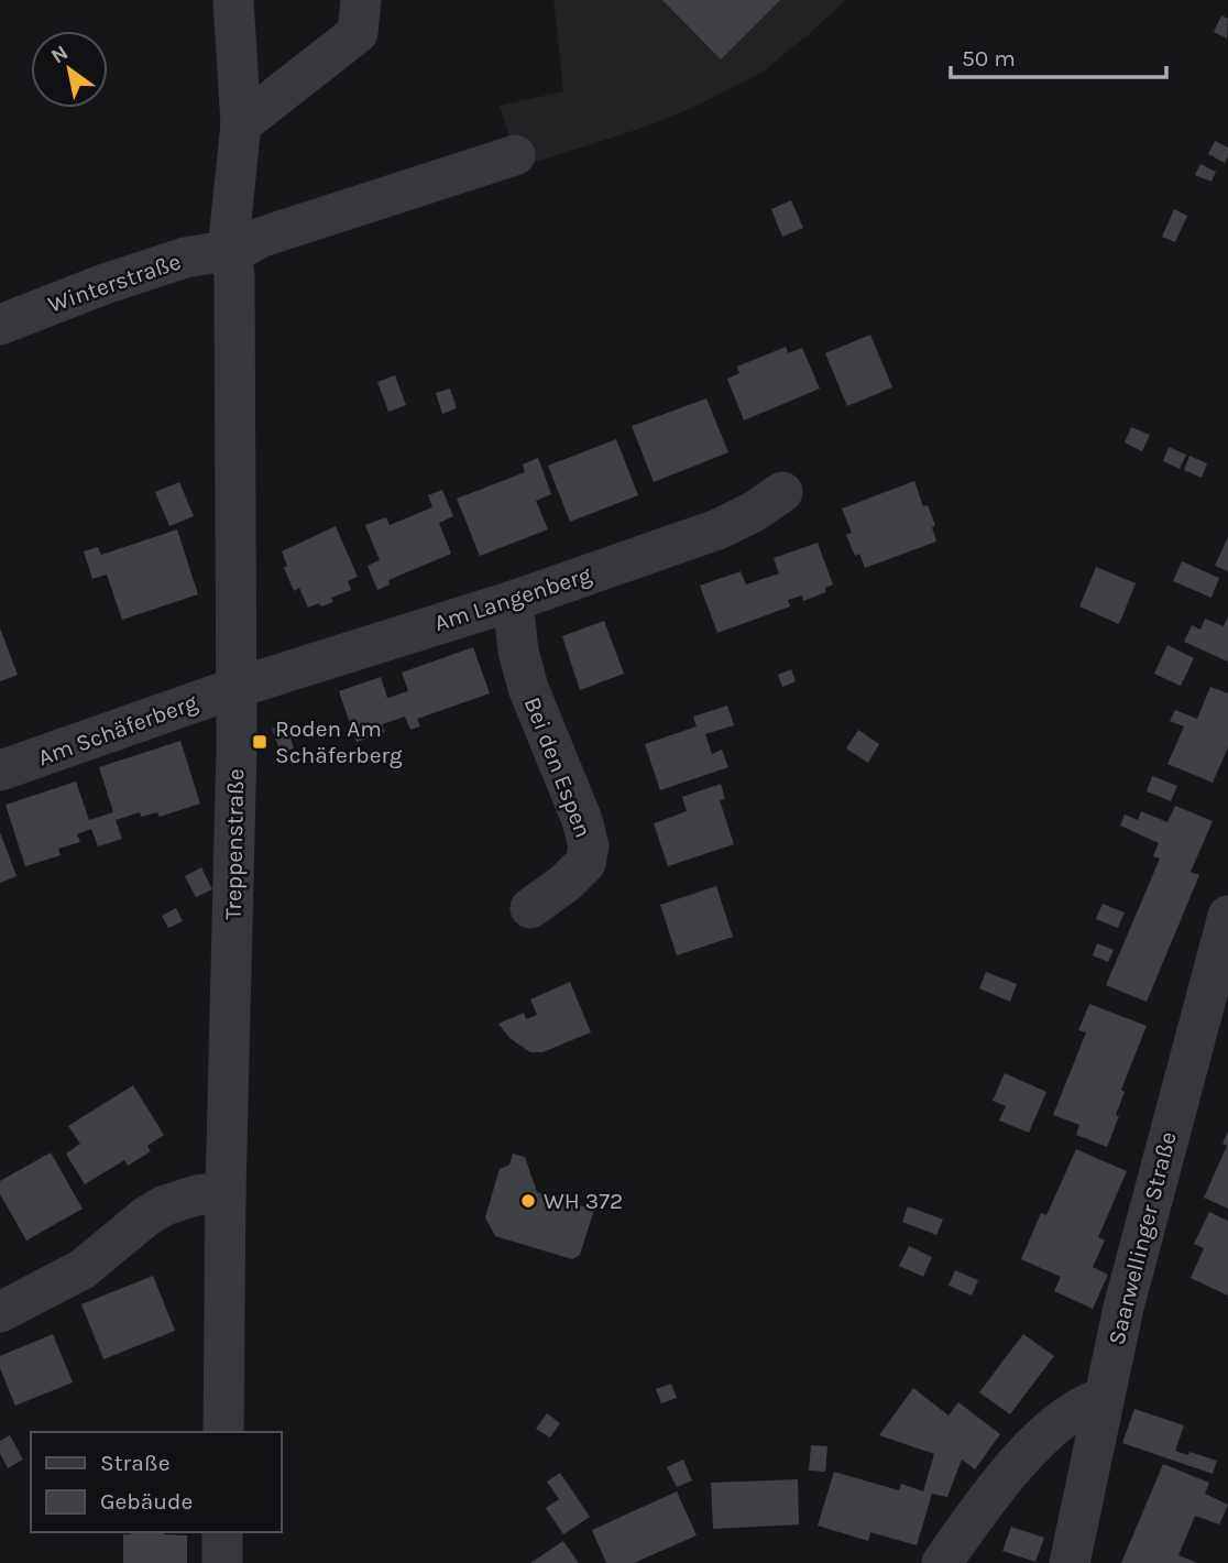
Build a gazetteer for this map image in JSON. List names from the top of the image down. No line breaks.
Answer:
{"streets":{"street":["Winterstraße","Am Langenberg","Am Schäferberg","Bei den Espen","Treppenstraße","Saarwellinger Straße"]},"crossings":[["Winterstraße","Treppenstraße"],["Am Langenberg","Am Schäferberg"],["Am Langenberg","Bei den Espen"],["Am Langenberg","Treppenstraße"],["Am Schäferberg","Treppenstraße"]],"places":{"transit":["Roden Am Schäferberg"],"other":["WH 372"]},"legend":["Straße","Gebäude"],"scale_bar":"50 m","north":"top left"}
